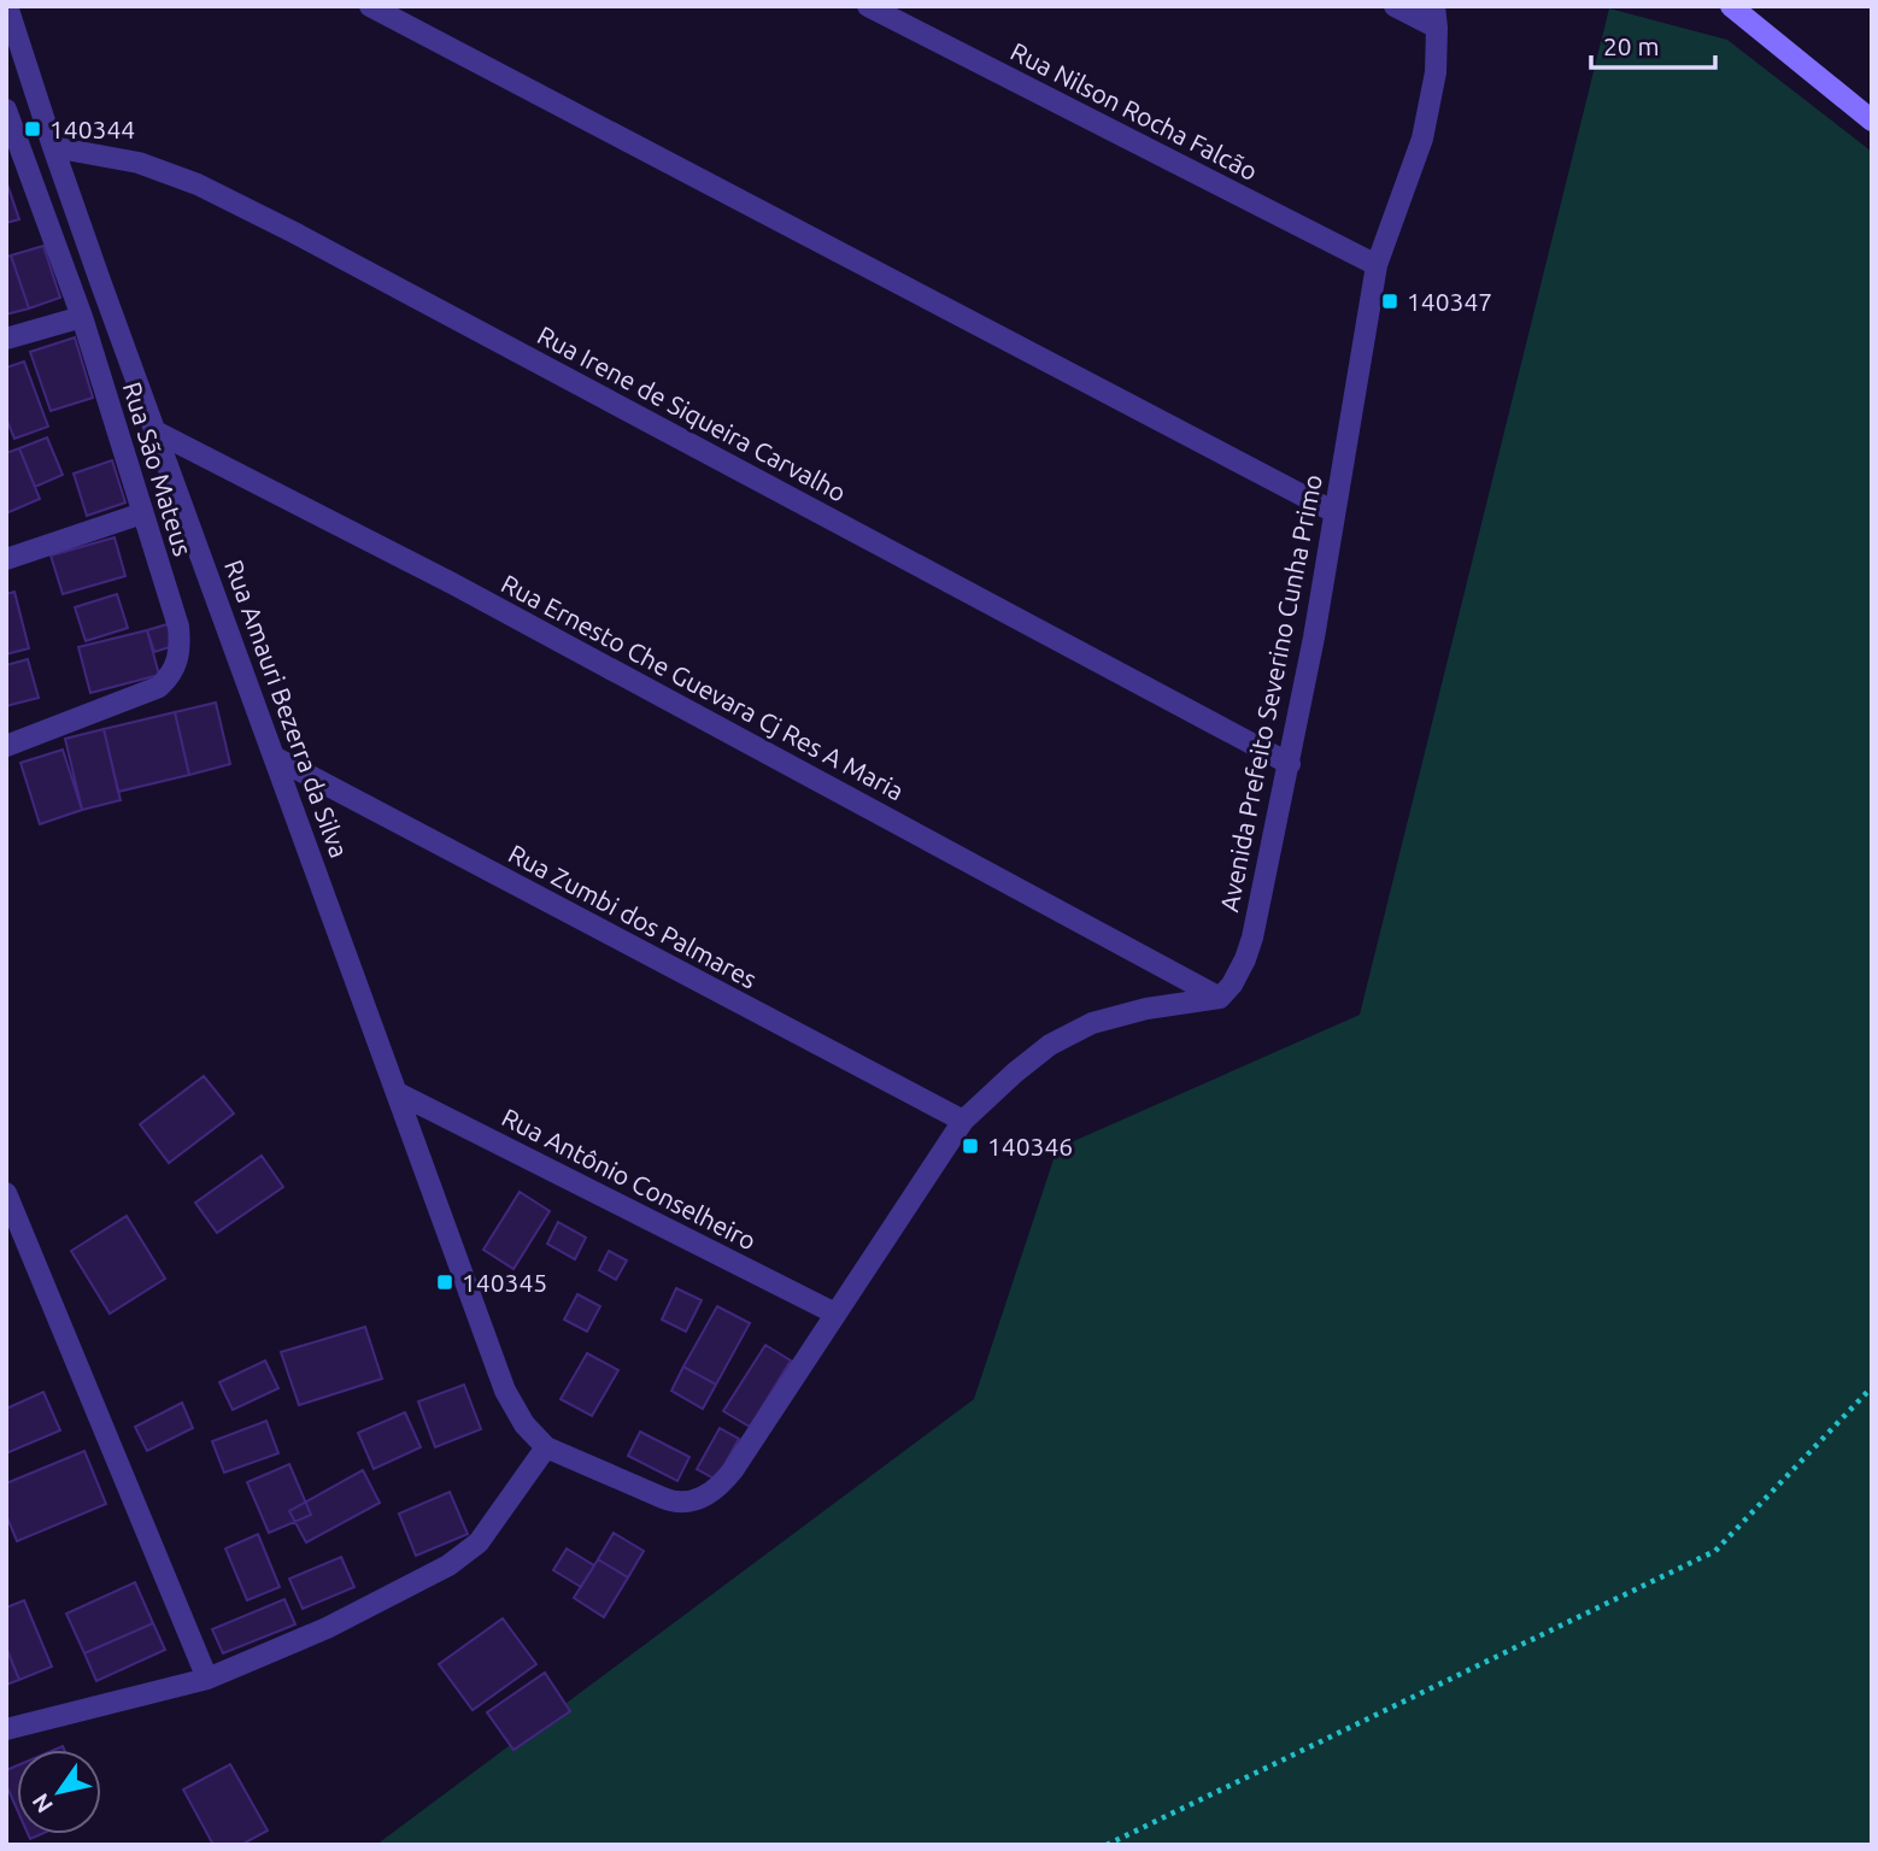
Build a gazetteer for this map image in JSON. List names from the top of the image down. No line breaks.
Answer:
{"streets":{"street":["Rua Nilson Rocha Falcão","Rua Irene de Siqueira Carvalho","Rua São Mateus","Rua Ernesto Che Guevara Cj Res A Maria","Avenida Prefeito Severino Cunha Primo","Rua Amauri Bezerra da Silva","Rua Zumbi dos Palmares","Rua Antônio Conselheiro"]},"crossings":[["Rua Nilson Rocha Falcão","Avenida Prefeito Severino Cunha Primo"],["Rua Irene de Siqueira Carvalho","Avenida Prefeito Severino Cunha Primo"],["Rua Irene de Siqueira Carvalho","Rua Amauri Bezerra da Silva"],["Rua Ernesto Che Guevara Cj Res A Maria","Avenida Prefeito Severino Cunha Primo"],["Rua Ernesto Che Guevara Cj Res A Maria","Rua Amauri Bezerra da Silva"],["Rua Amauri Bezerra da Silva","Rua Zumbi dos Palmares"],["Rua Amauri Bezerra da Silva","Rua Antônio Conselheiro"]],"places":{"transit":["140344","140347","140346","140345"]},"scale_bar":"20 m","north":"bottom left"}
